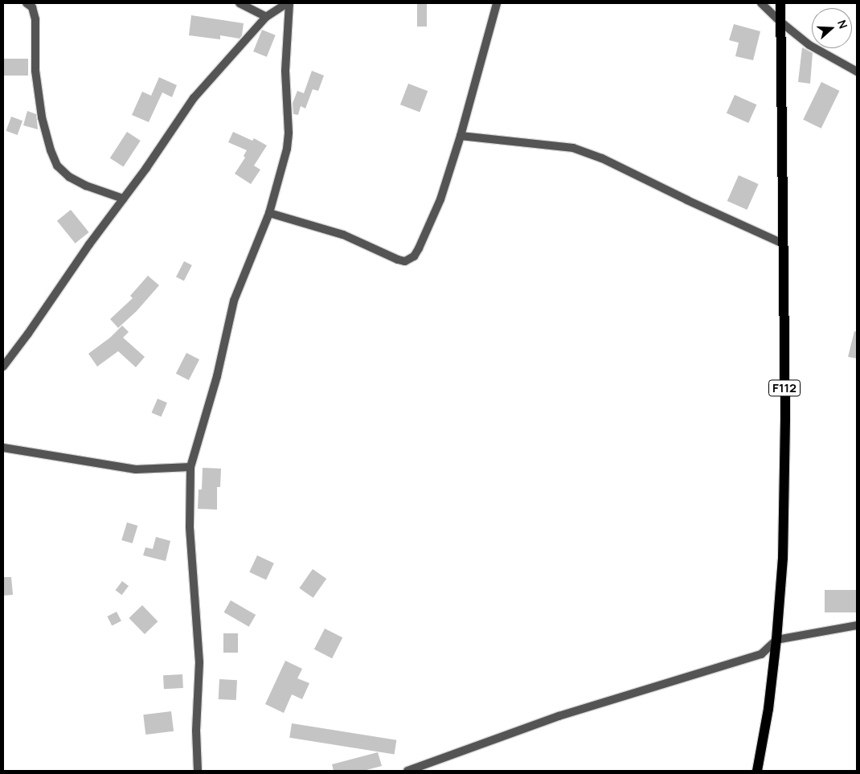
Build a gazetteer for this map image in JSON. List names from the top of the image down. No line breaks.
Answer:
{"streets":{"main road":["F112"]},"north":"right"}
